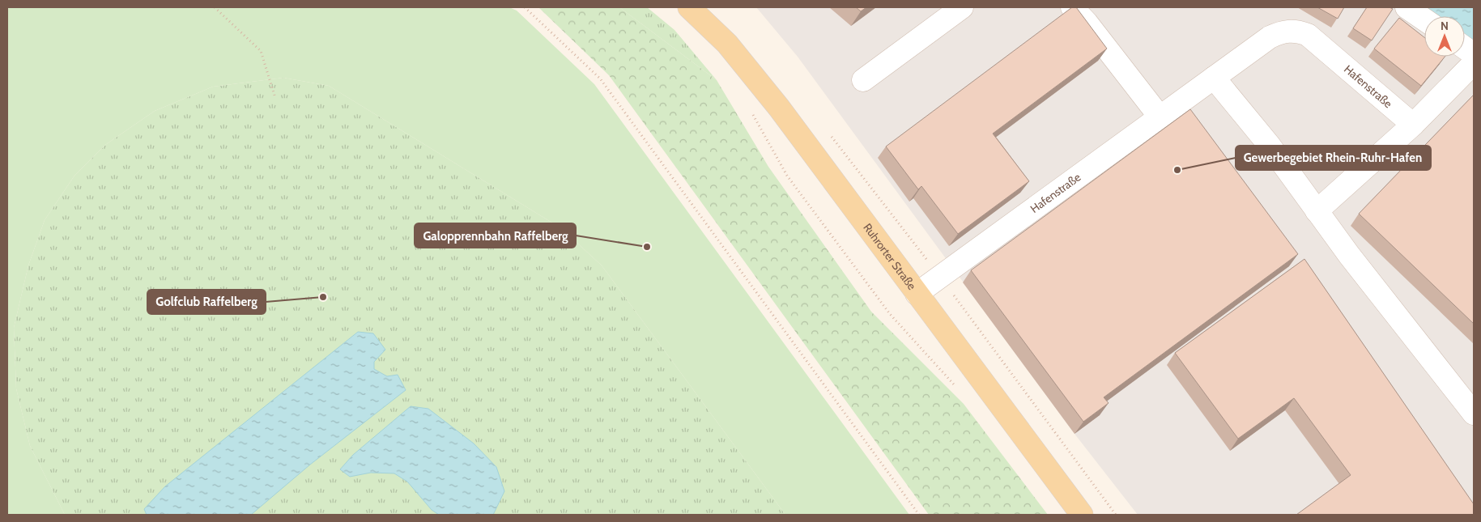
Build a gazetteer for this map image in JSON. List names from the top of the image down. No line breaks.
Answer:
{"streets":{"main road":["Ruhrorter Straße"],"street":["Hafenstraße"]},"crossings":[["Hafenstraße","Ruhrorter Straße"]],"places":["Gewerbegebiet Rhein-Ruhr-Hafen","Galopprennbahn Raffelberg","Golfclub Raffelberg"],"north":"top"}
